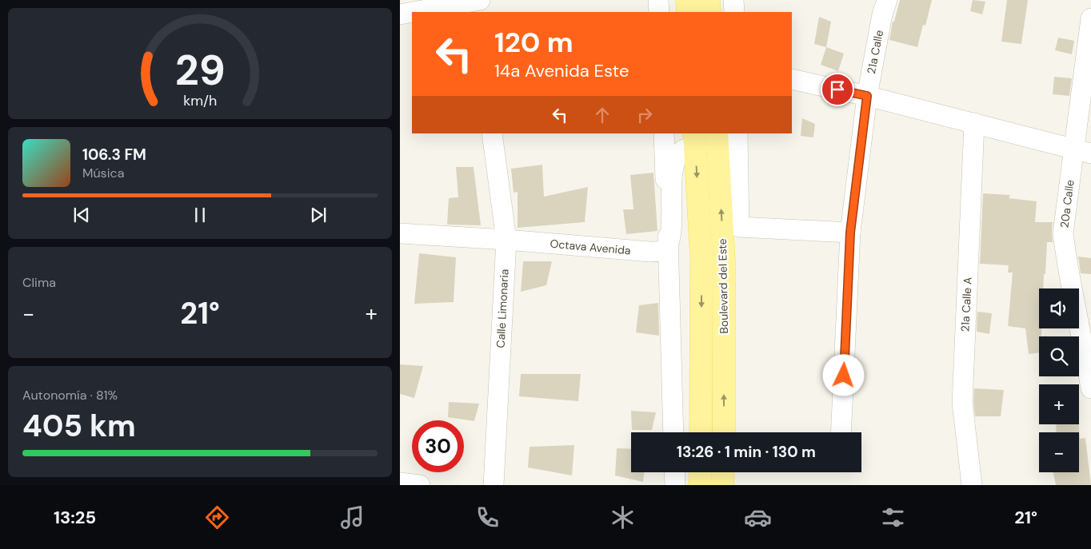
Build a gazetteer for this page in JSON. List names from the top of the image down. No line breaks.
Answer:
{"streets":{"main road":["Boulevard del Este"],"street":["21a Calle","20a Calle","Octava Avenida","21a Calle A","Calle Limonaria"]},"crossings":[["Octava Avenida","Calle Limonaria"]],"page":{"turn":["120 m","14a Avenida Este"],"song":["106.3 FM","Música"],"tile":["Clima",["Autonomía · 81%","405 km"]],"map_buttons":["+","−"],"heat":["−","21°","+"],"limit":"30","trip":"13:26 · 1 min · 130 m","tabs":["13:25","21°"],"gauge":["29","km/h"]}}
